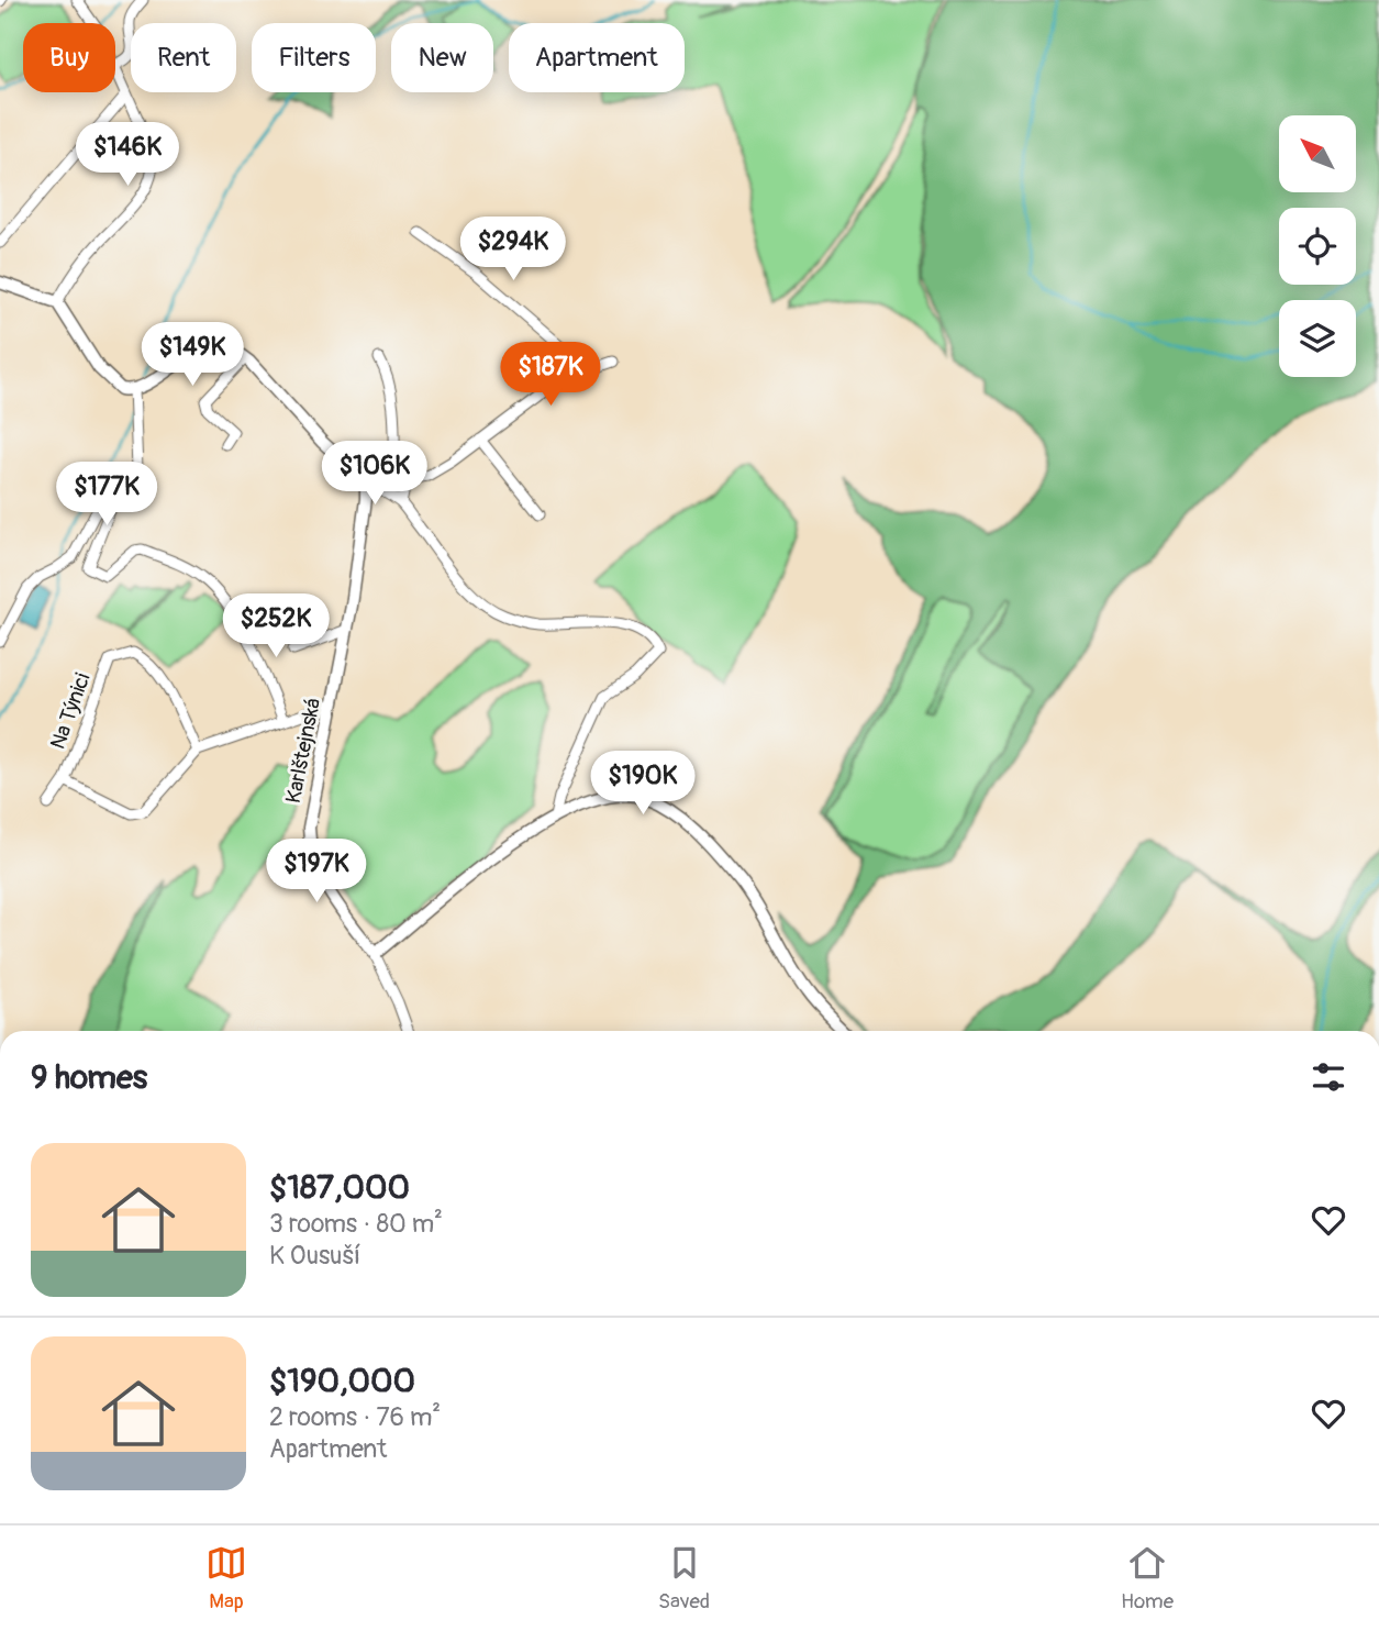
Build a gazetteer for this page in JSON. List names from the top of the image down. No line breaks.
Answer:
{"streets":{"main road":["Karlštejnská"],"street":["Na Týnici"]},"crossings":[["Na Týnici","Karlštejnská"]],"north":"top left","page":{"chip":["Buy","Rent","Filters","New","Apartment"],"price":["$146K","$294K","$149K","$187K","$106K","$177K","$252K","$190K","$197K"],"heading":"9 homes","list":[{"name":"$187,000","note":"3 rooms · 80 m² · K Ousuší"},{"name":"$190,000","note":"2 rooms · 76 m² · Apartment"}],"tabs":["Map","Saved","Home"]}}
